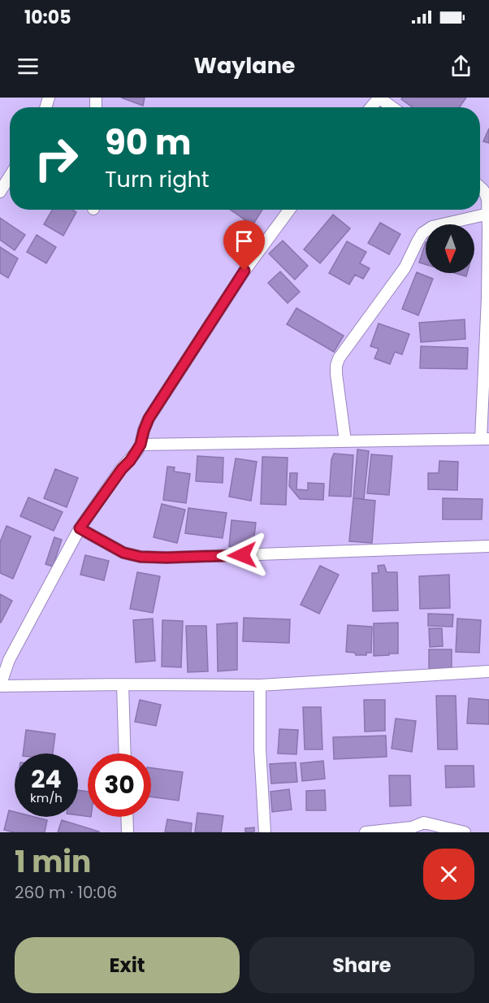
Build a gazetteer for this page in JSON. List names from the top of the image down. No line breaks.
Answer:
{"north":"bottom","page":{"status":"10:05","header":"Waylane","turn":["90 m","Turn right"],"speed":"24 km/h","limit":"30","heading":["1 min","260 m · 10:06"],"buttons":["Exit","Share"]}}
